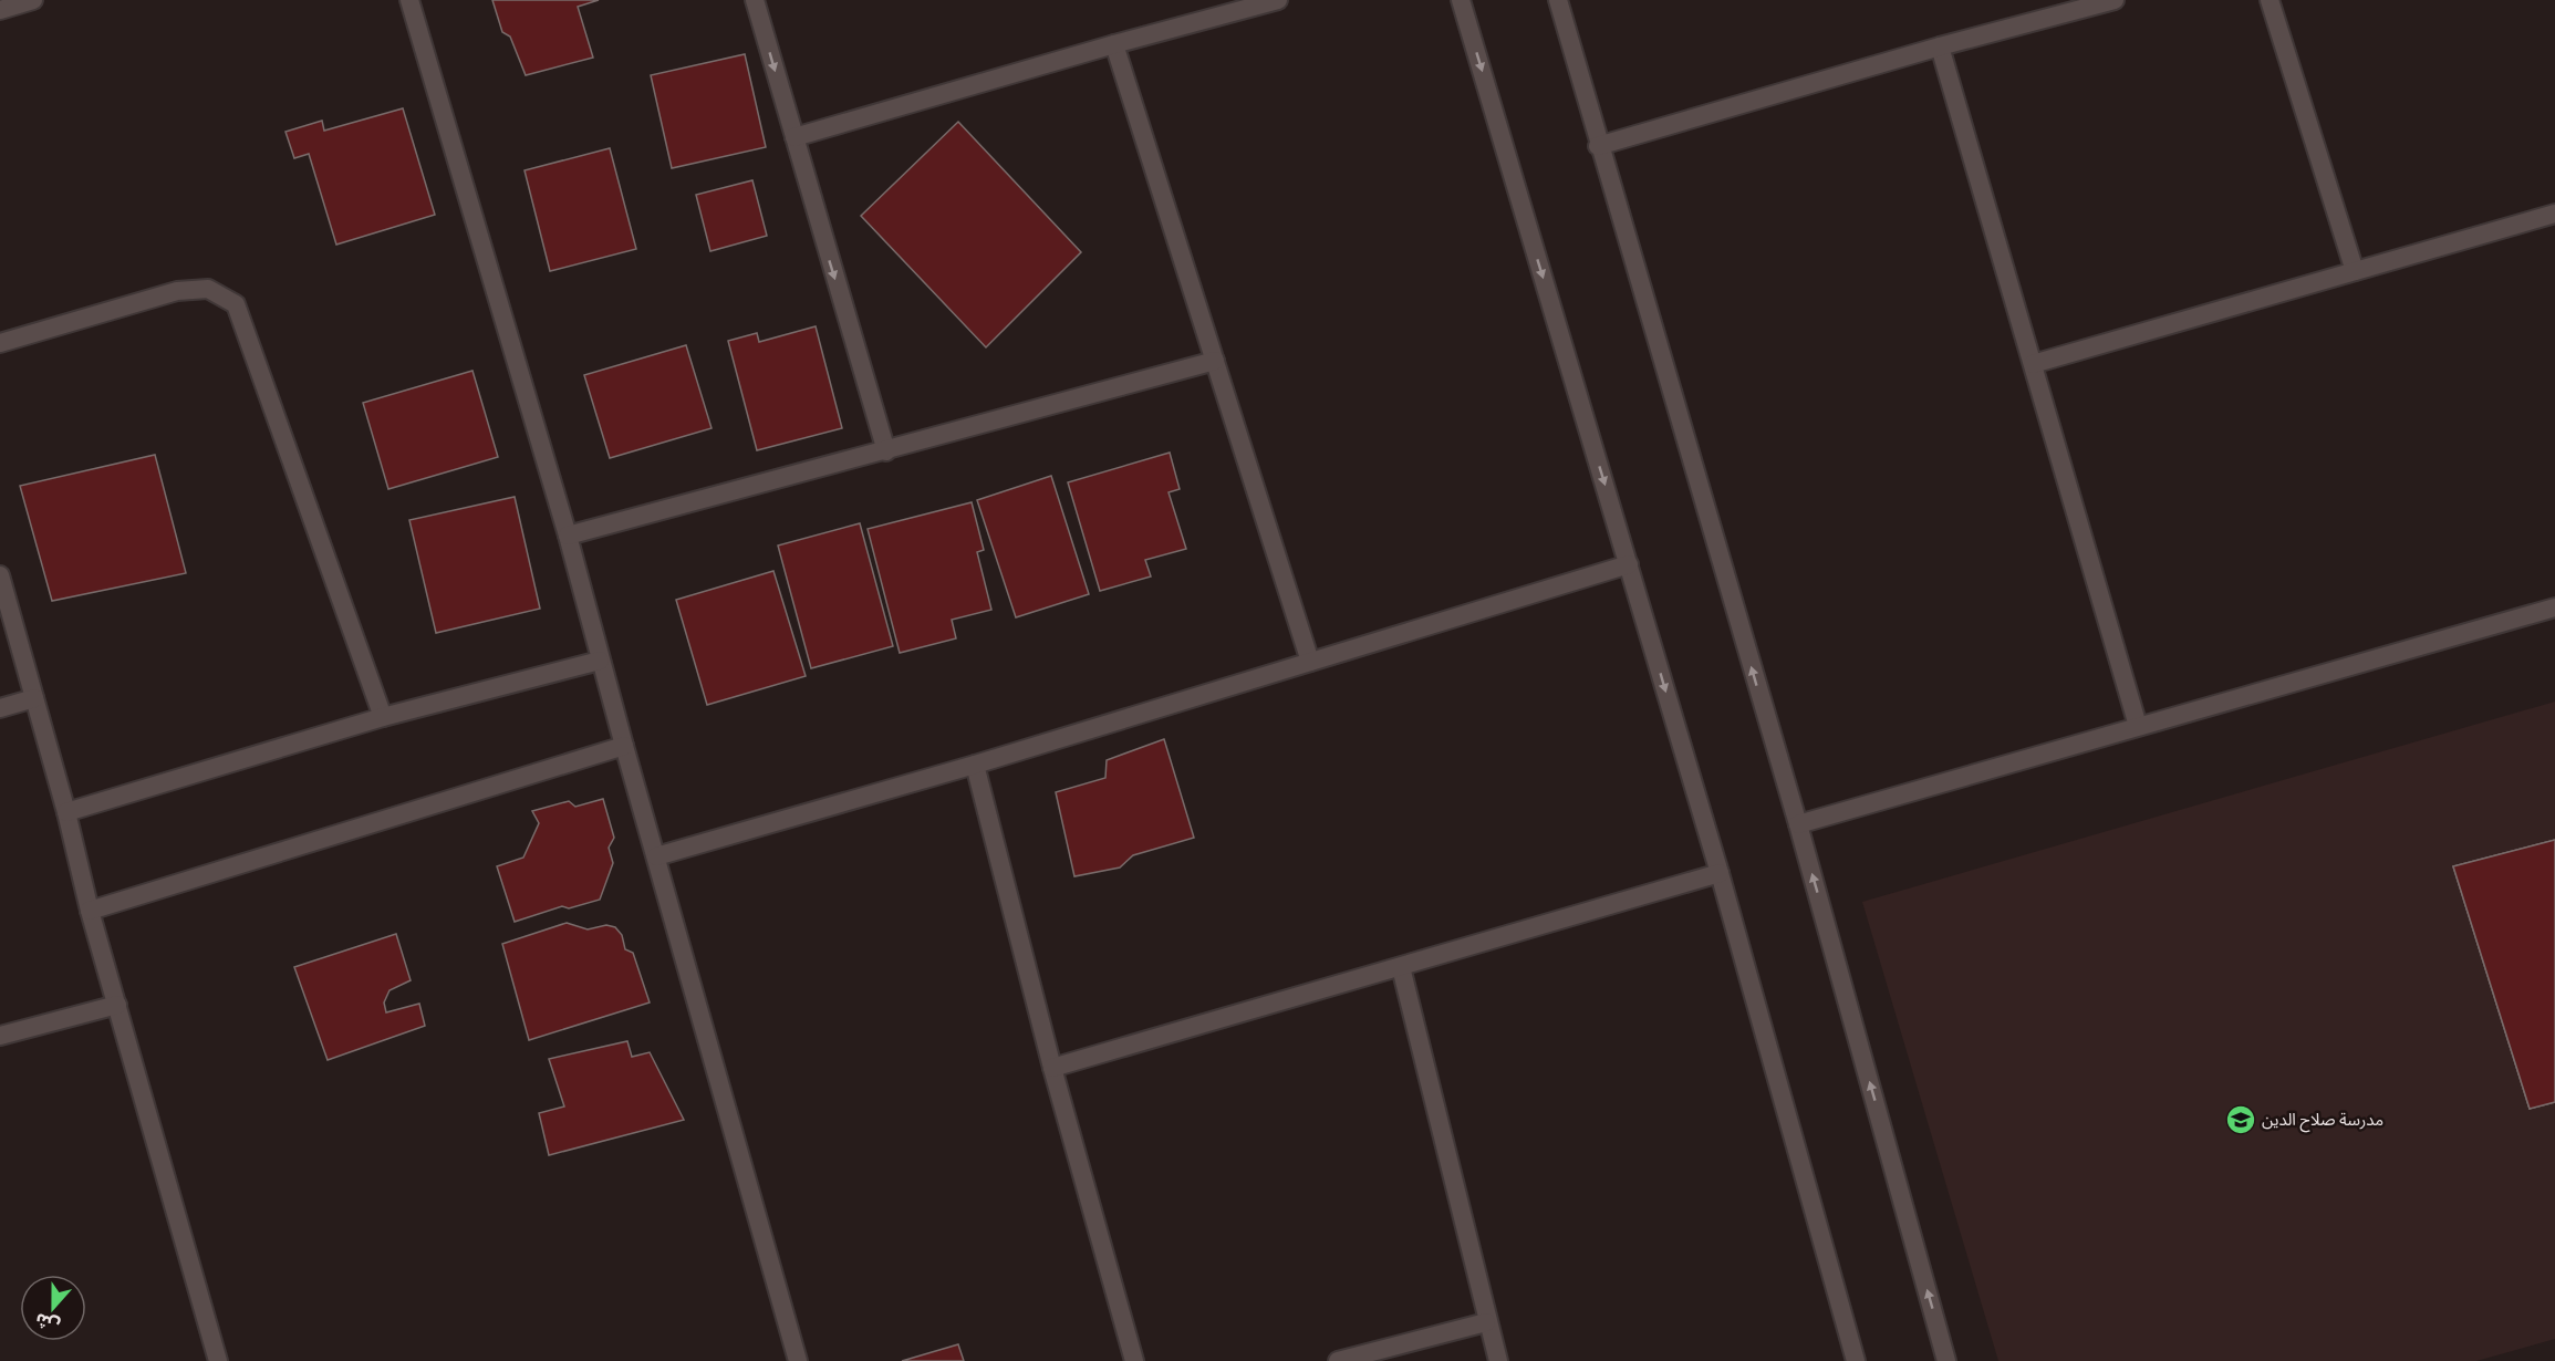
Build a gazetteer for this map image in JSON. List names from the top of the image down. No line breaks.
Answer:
{"places":{"school or university":["مدرسة صلاح الدين"]},"north":"bottom"}
